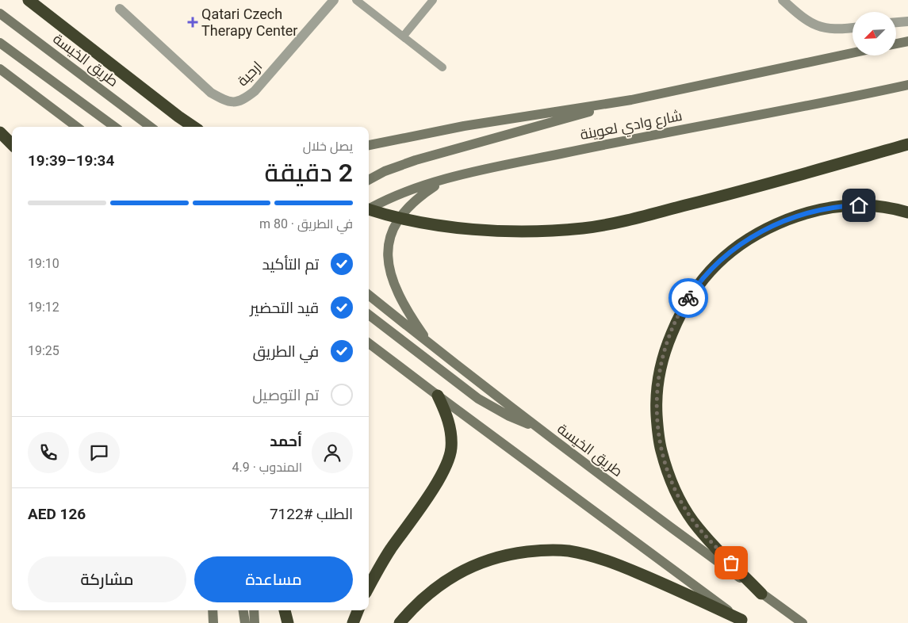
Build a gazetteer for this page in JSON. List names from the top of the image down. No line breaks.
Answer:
{"streets":{"main road":["طريق الخيسة","شارع وادي لعوينة"],"street":["ارحية"]},"places":{"health":["Qatari Czech Therapy Center"]},"north":"bottom left","page":{"heading":["2 دقيقة","يصل خلال","19:34–19:39"],"panel":["أحمد","المندوب · 4.9","الطلب #7122","AED 126"],"bar":"في الطريق · 80 m","list":[["تم التأكيد","19:10"],["قيد التحضير","19:12"],["في الطريق","19:25"],"تم التوصيل"],"buttons":["مساعدة","مشاركة"]}}
